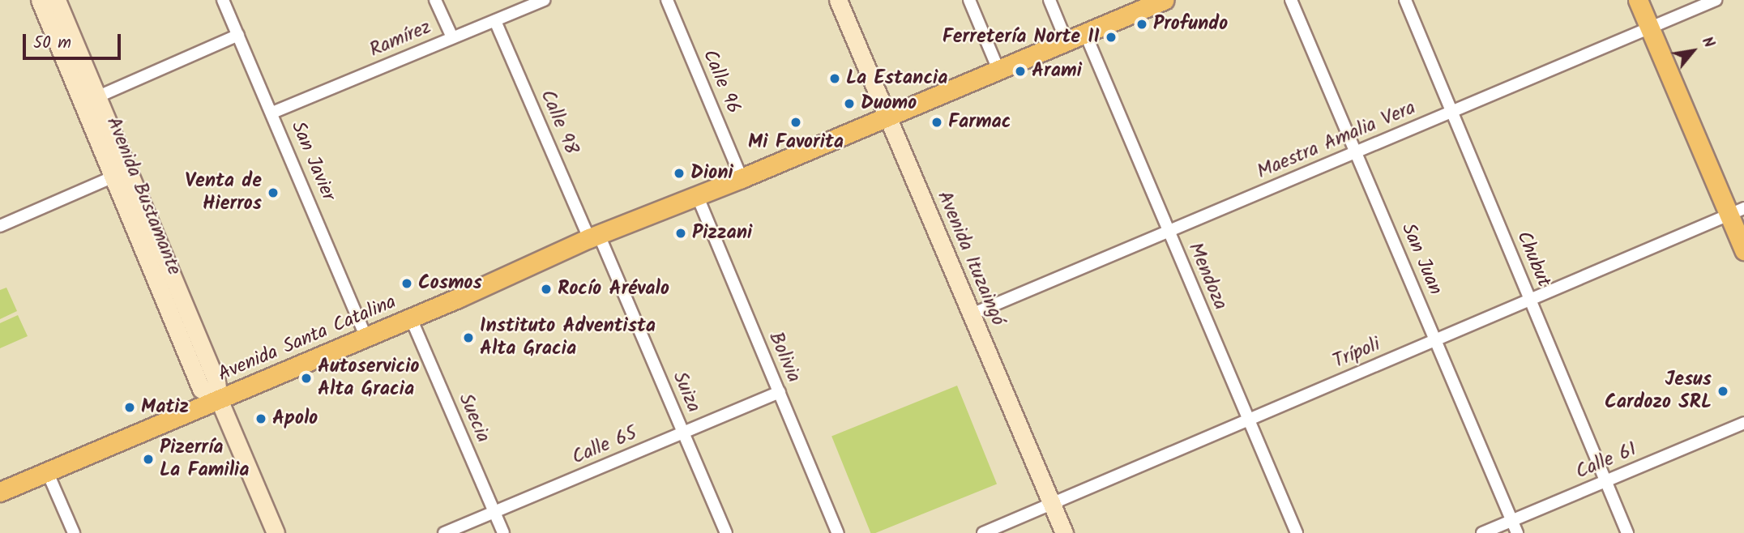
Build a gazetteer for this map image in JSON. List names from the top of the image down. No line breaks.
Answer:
{"streets":{"main road":["Avenida Bustamante","Avenida Ituzaingó","Avenida Santa Catalina"],"street":["Ramírez","Calle 96","Calle 98","Maestra Amalia Vera","San Javier","San Juan","Chubut","Mendoza","Trípoli","Bolivia","Suiza","Suecia","Calle 65","Calle 61"]},"crossings":[["Ramírez","Calle 98"],["Ramírez","San Javier"],["Calle 96","Avenida Santa Catalina"],["Calle 98","Avenida Santa Catalina"],["Calle 98","Suiza"],["Maestra Amalia Vera","Avenida Ituzaingó"],["Maestra Amalia Vera","San Juan"],["Maestra Amalia Vera","Chubut"],["Maestra Amalia Vera","Mendoza"],["San Javier","Avenida Santa Catalina"],["Avenida Bustamante","Avenida Santa Catalina"],["Avenida Ituzaingó","Avenida Santa Catalina"],["Avenida Ituzaingó","Trípoli"],["San Juan","Trípoli"],["San Juan","Calle 61"],["Chubut","Trípoli"],["Chubut","Calle 61"],["Mendoza","Avenida Santa Catalina"],["Mendoza","Trípoli"],["Avenida Santa Catalina","Bolivia"],["Avenida Santa Catalina","Suiza"],["Avenida Santa Catalina","Suecia"],["Bolivia","Calle 65"],["Suiza","Calle 65"],["Suecia","Calle 65"]],"places":["Profundo","Ferretería Norte II","Arami","La Estancia","Duomo","Mi Favorita","Farmac","Dioni","Venta de Hierros","Pizzani","Cosmos","Rocío Arévalo","Instituto Adventista Alta Gracia","Autoservicio Alta Gracia","Jesus Cardozo SRL","Matiz","Apolo","Pizerría La Familia"],"scale_bar":"50 m","north":"top right"}
